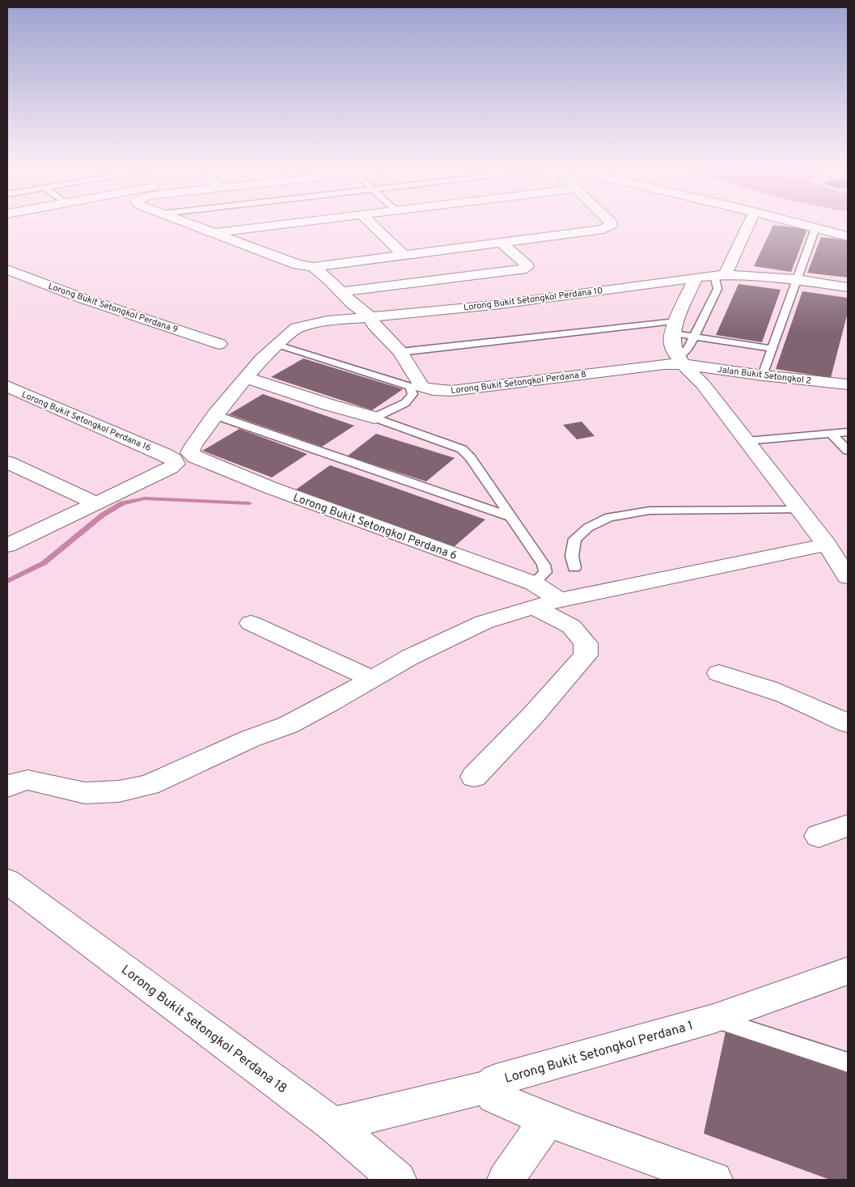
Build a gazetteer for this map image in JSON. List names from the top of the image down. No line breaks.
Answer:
{"streets":{"street":["Lorong Bukit Setongkol Perdana 10","Lorong Bukit Setongkol Perdana 9","Jalan Bukit Setongkol 2","Lorong Bukit Setongkol Perdana 8","Lorong Bukit Setongkol Perdana 16","Lorong Bukit Setongkol Perdana 6","Lorong Bukit Setongkol Perdana 18","Lorong Bukit Setongkol Perdana 1"]},"crossings":[["Lorong Bukit Setongkol Perdana 10","Lorong Bukit Setongkol Perdana 8"],["Lorong Bukit Setongkol Perdana 10","Lorong Bukit Setongkol Perdana 6"],["Jalan Bukit Setongkol 2","Lorong Bukit Setongkol Perdana 8"]]}
